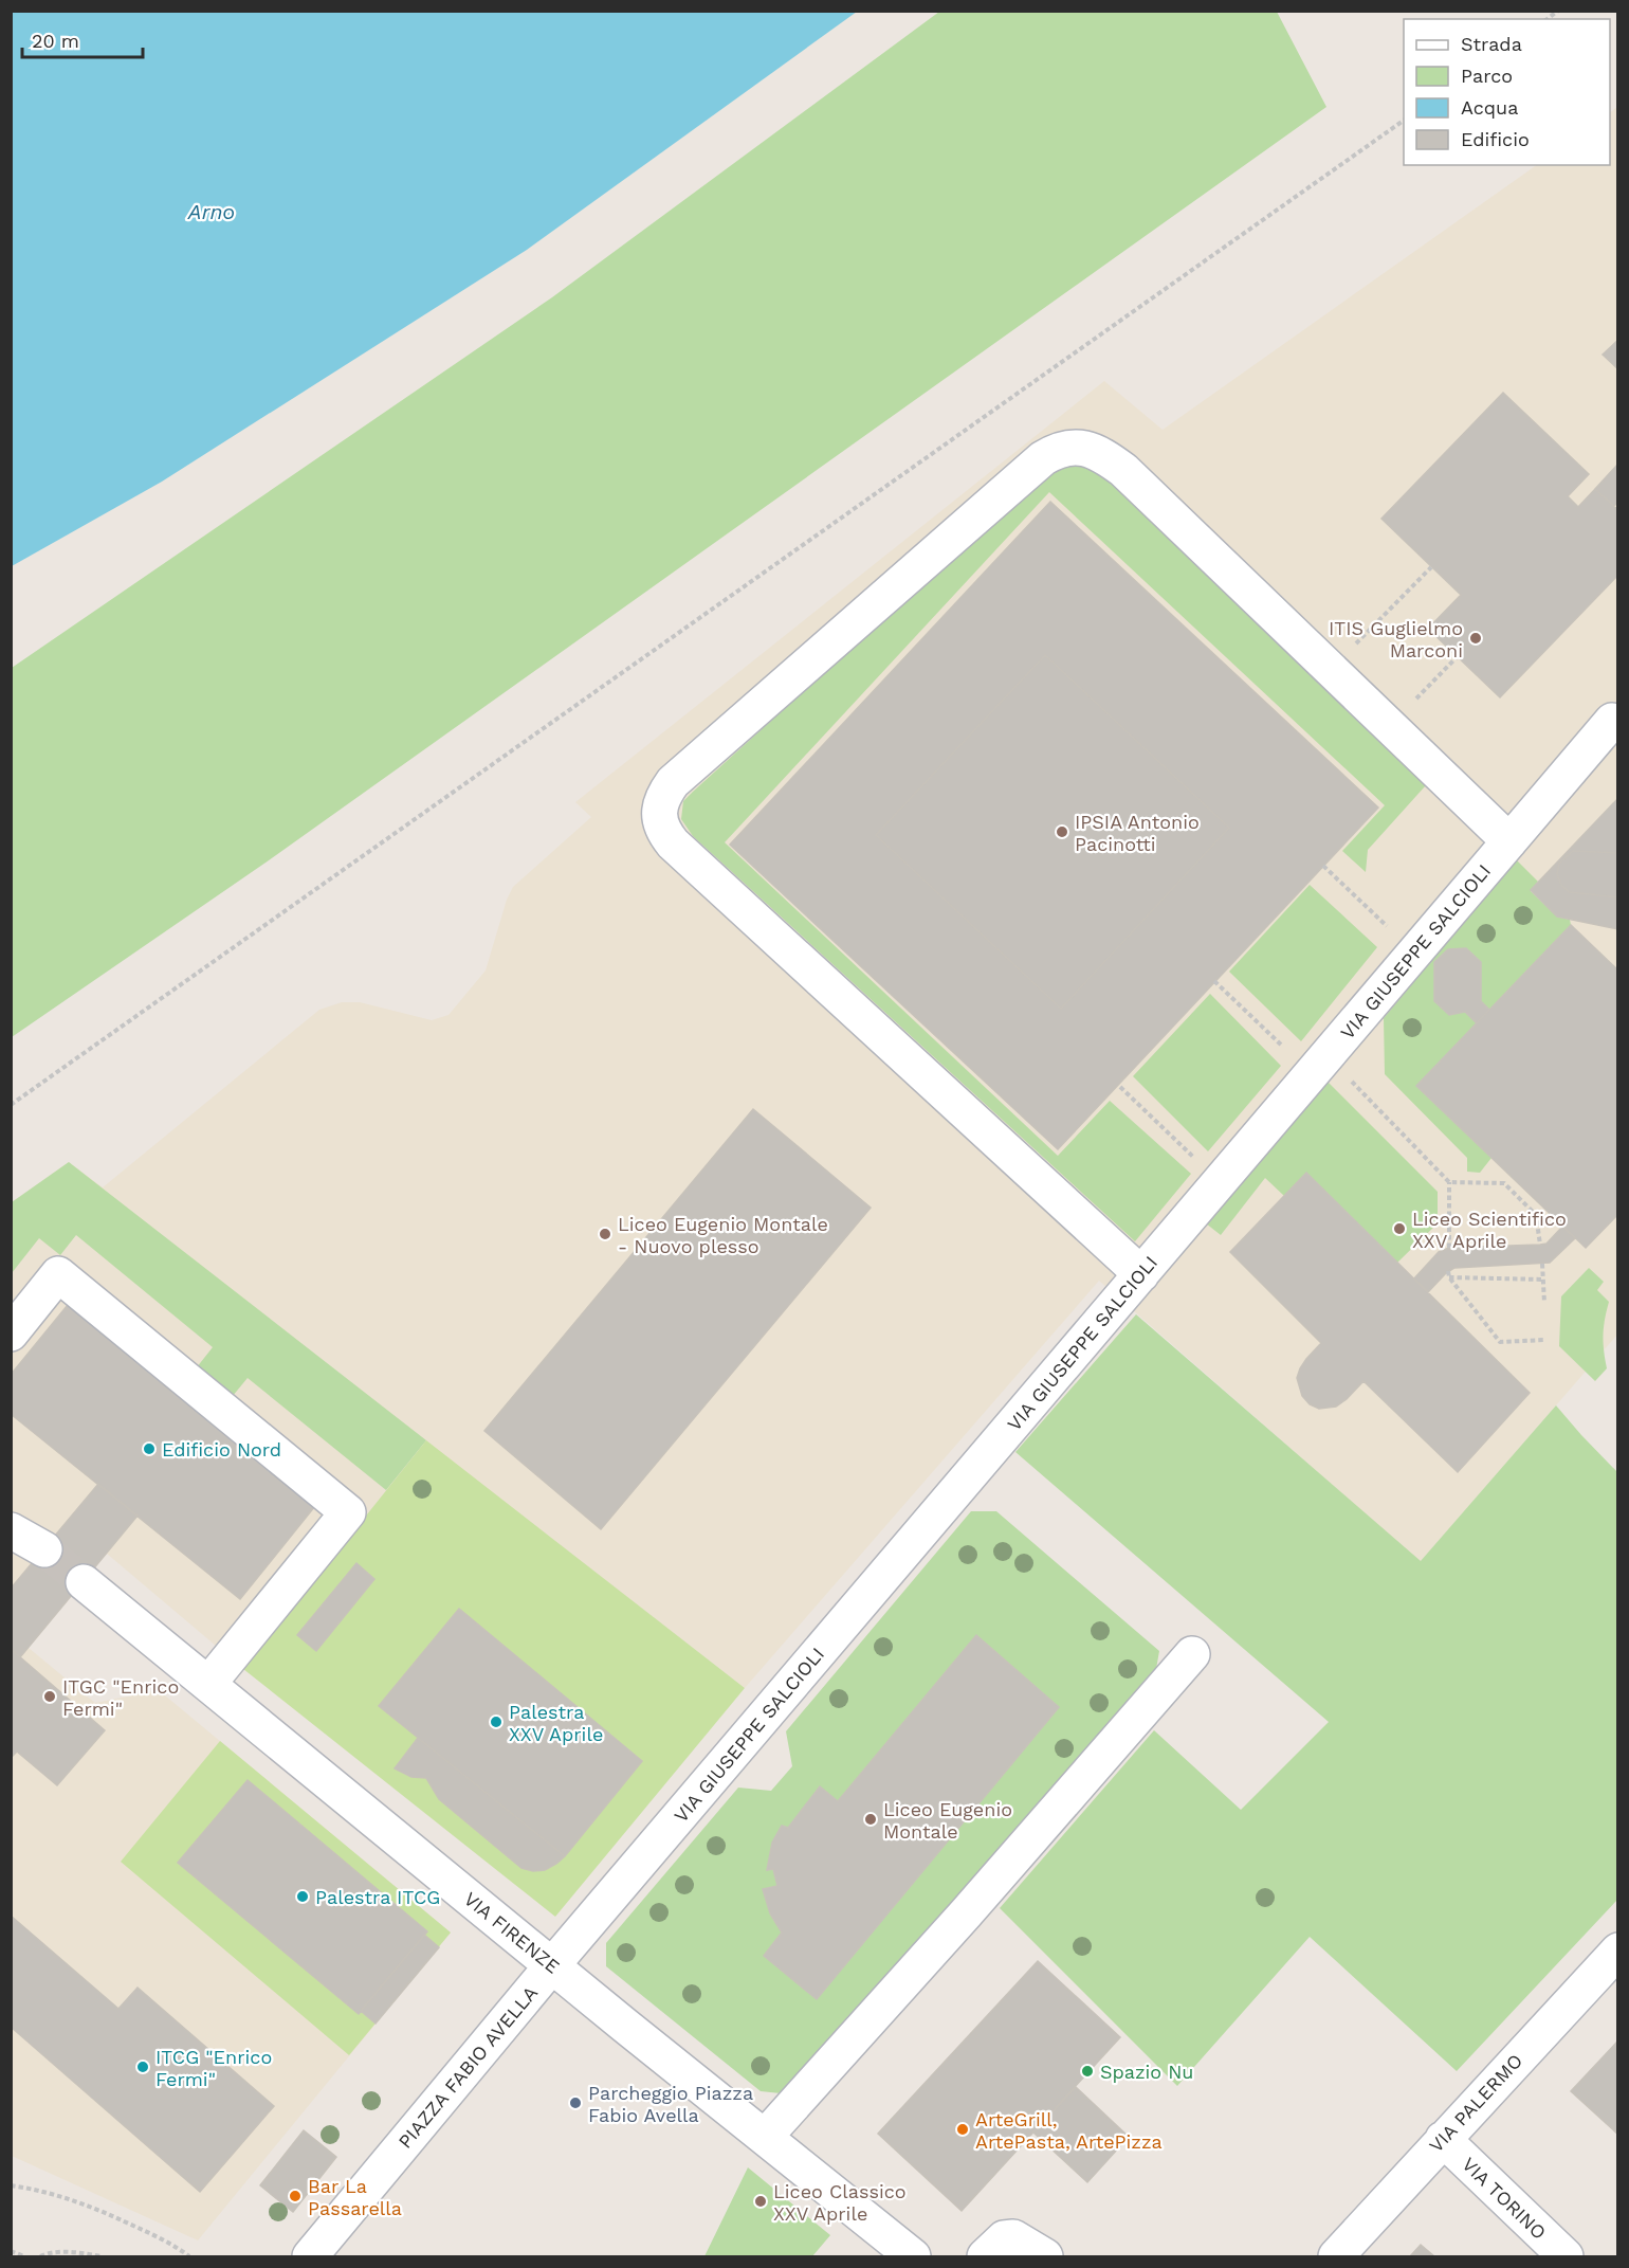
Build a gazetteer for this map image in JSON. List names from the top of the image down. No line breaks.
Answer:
{"streets":{"street":["VIA GIUSEPPE SALCIOLI","VIA FIRENZE","PIAZZA FABIO AVELLA","VIA PALERMO","VIA TORINO"]},"crossings":[["VIA GIUSEPPE SALCIOLI","VIA FIRENZE"],["VIA GIUSEPPE SALCIOLI","PIAZZA FABIO AVELLA"],["VIA FIRENZE","PIAZZA FABIO AVELLA"],["VIA PALERMO","VIA TORINO"]],"water":["Arno"],"places":["ITIS Guglielmo Marconi","IPSIA Antonio Pacinotti","Liceo Scientifico XXV Aprile","Liceo Eugenio Montale - Nuovo plesso","Edificio Nord","ITGC \"Enrico Fermi\"","Palestra XXV Aprile","Liceo Eugenio Montale","Palestra ITCG","ITCG \"Enrico Fermi\"","Spazio Nu","Parcheggio Piazza Fabio Avella","ArteGrill, ArtePasta, ArtePizza","Bar La Passarella","Liceo Classico XXV Aprile"],"legend":["Strada","Parco","Acqua","Edificio"],"scale_bar":"20 m"}
